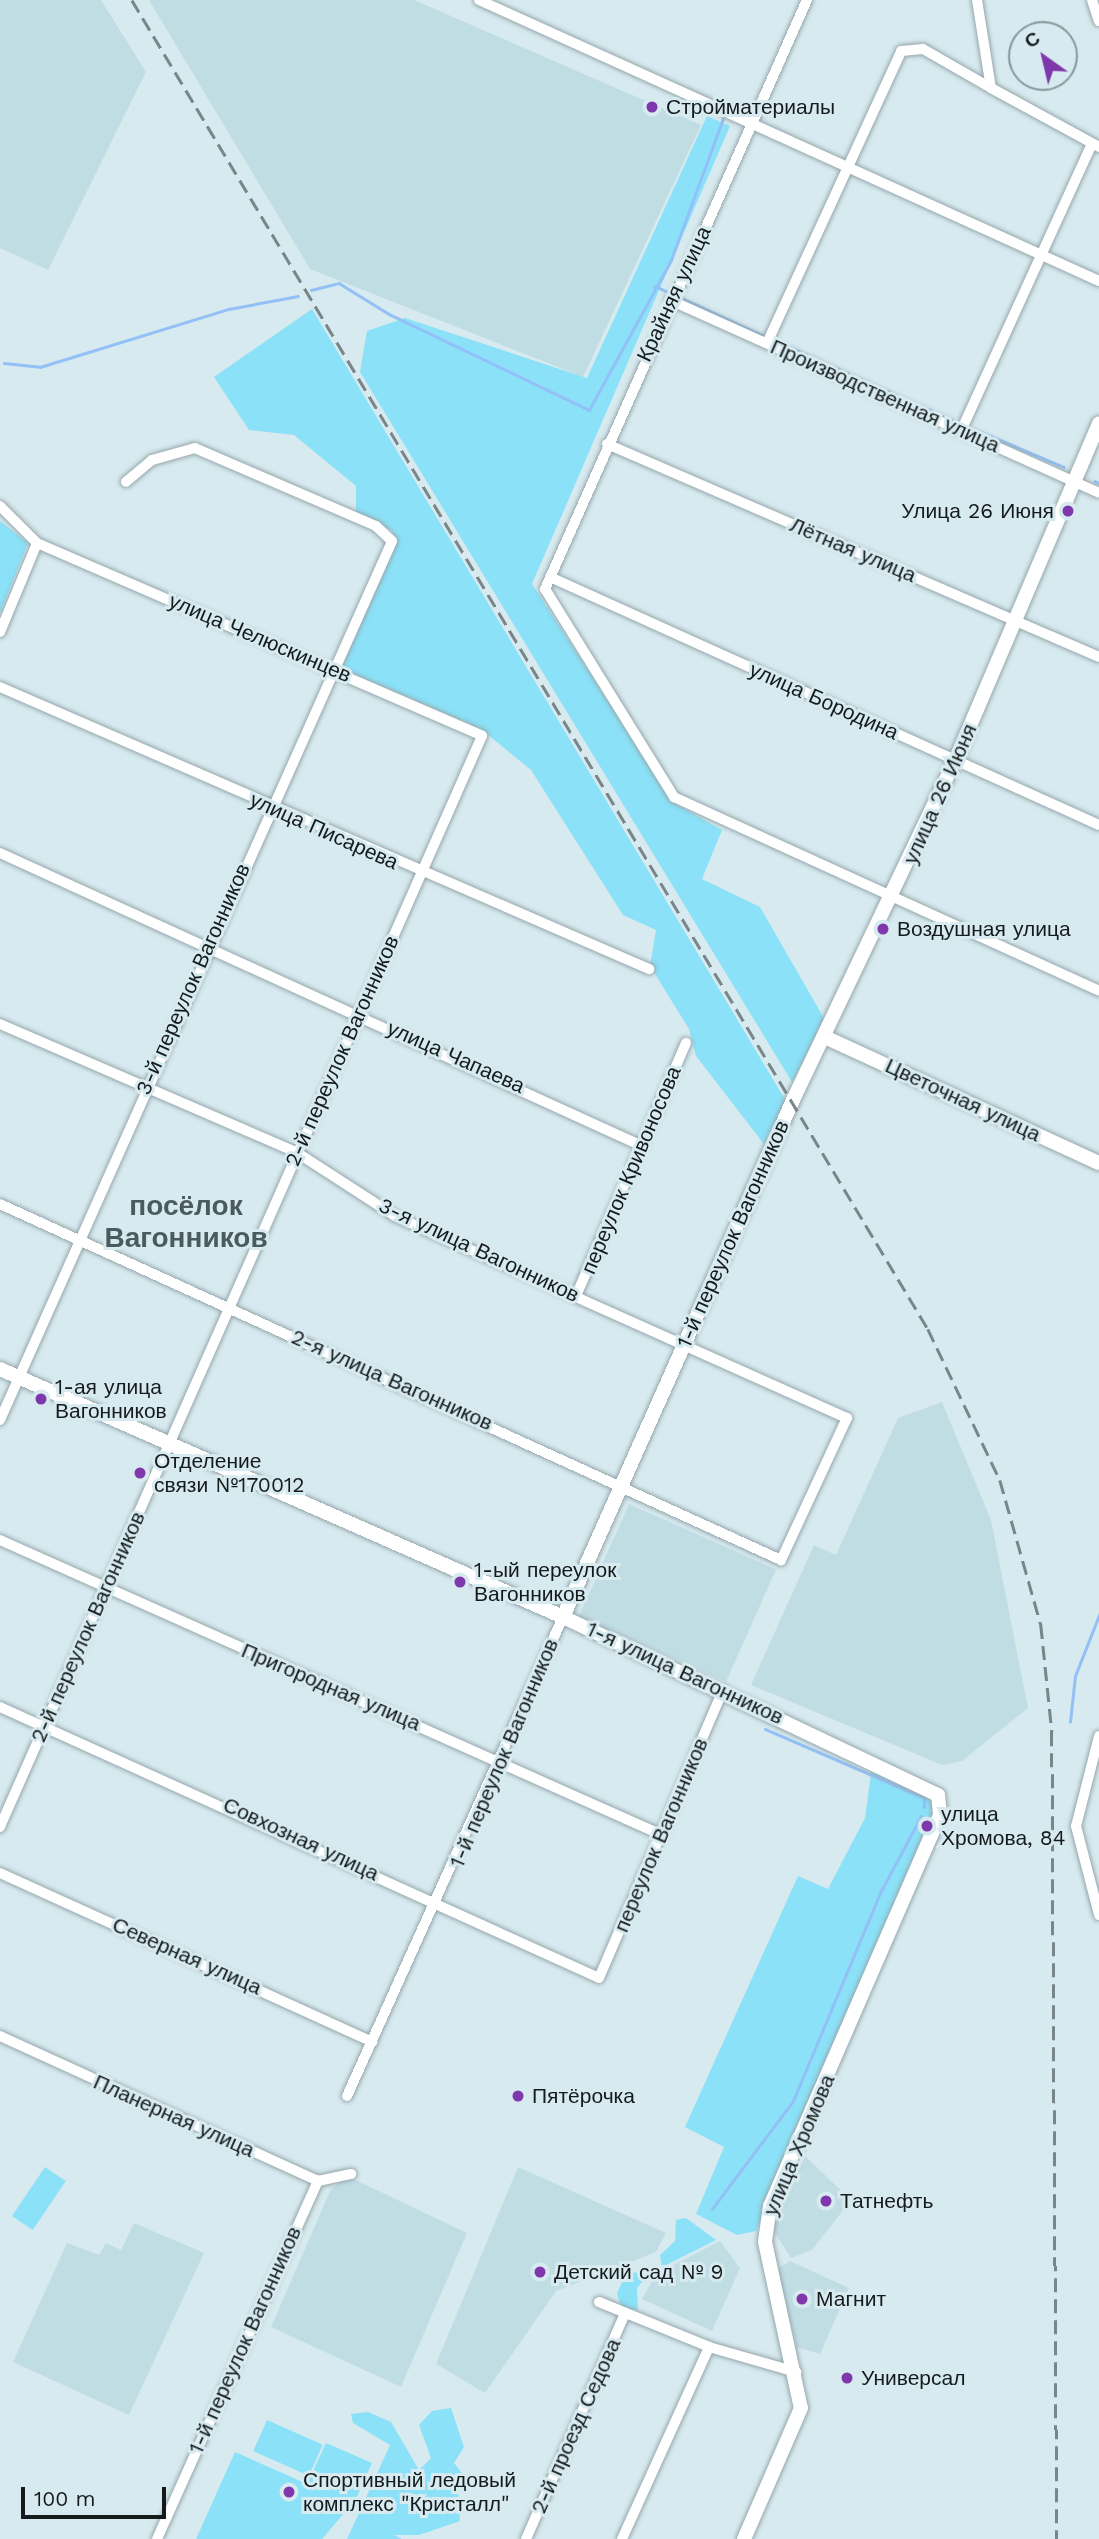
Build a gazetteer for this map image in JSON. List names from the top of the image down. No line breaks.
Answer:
{"streets":{"main road":["улица 26 Июня","Цветочная улица","1-й переулок Вагонников","1-я улица Вагонников","улица Хромова"],"street":["Крайняя улица","Производственная улица","Лётная улица","улица Челюскинцев","улица Бородина","улица Писарева","3-й переулок Вагонников","2-й переулок Вагонников","улица Чапаева","переулок Кривоносова","3-я улица Вагонников","2-я улица Вагонников","Пригородная улица","переулок Вагонников","Совхозная улица","Северная улица","Планерная улица","2-й проезд Седова"]},"crossings":[["Крайняя улица","Производственная улица"],["Крайняя улица","Лётная улица"],["Крайняя улица","улица Бородина"],["Крайняя улица","улица 26 Июня"],["Производственная улица","улица 26 Июня"],["Лётная улица","улица 26 Июня"],["улица Челюскинцев","3-й переулок Вагонников"],["улица Челюскинцев","2-й переулок Вагонников"],["улица Бородина","улица 26 Июня"],["улица 26 Июня","Цветочная улица"],["улица 26 Июня","1-й переулок Вагонников"],["улица Писарева","3-й переулок Вагонников"],["улица Писарева","2-й переулок Вагонников"],["3-й переулок Вагонников","улица Чапаева"],["3-й переулок Вагонников","3-я улица Вагонников"],["3-й переулок Вагонников","2-я улица Вагонников"],["3-й переулок Вагонников","1-я улица Вагонников"],["2-й переулок Вагонников","улица Чапаева"],["2-й переулок Вагонников","3-я улица Вагонников"],["2-й переулок Вагонников","2-я улица Вагонников"],["2-й переулок Вагонников","1-я улица Вагонников"],["2-й переулок Вагонников","Пригородная улица"],["2-й переулок Вагонников","Совхозная улица"],["улица Чапаева","переулок Кривоносова"],["переулок Кривоносова","3-я улица Вагонников"],["1-й переулок Вагонников","3-я улица Вагонников"],["1-й переулок Вагонников","2-я улица Вагонников"],["1-й переулок Вагонников","1-я улица Вагонников"],["1-й переулок Вагонников","Пригородная улица"],["1-й переулок Вагонников","Совхозная улица"],["1-й переулок Вагонников","Северная улица"],["1-й переулок Вагонников","Планерная улица"],["3-я улица Вагонников","2-я улица Вагонников"],["1-я улица Вагонников","переулок Вагонников"],["1-я улица Вагонников","улица Хромова"],["Пригородная улица","переулок Вагонников"],["переулок Вагонников","Совхозная улица"]],"districts":["посёлок Вагонников"],"places":["Стройматериалы","Улица 26 Июня","Воздушная улица","1-ая улица Вагонников","Отделение связи №170012","1-ый переулок Вагонников","улица Хромова, 84","Пятёрочка","Татнефть","Детский сад № 9","Магнит","Универсал","Спортивный ледовый комплекс \"Кристалл\""],"scale_bar":"100 m","north":"top left"}
